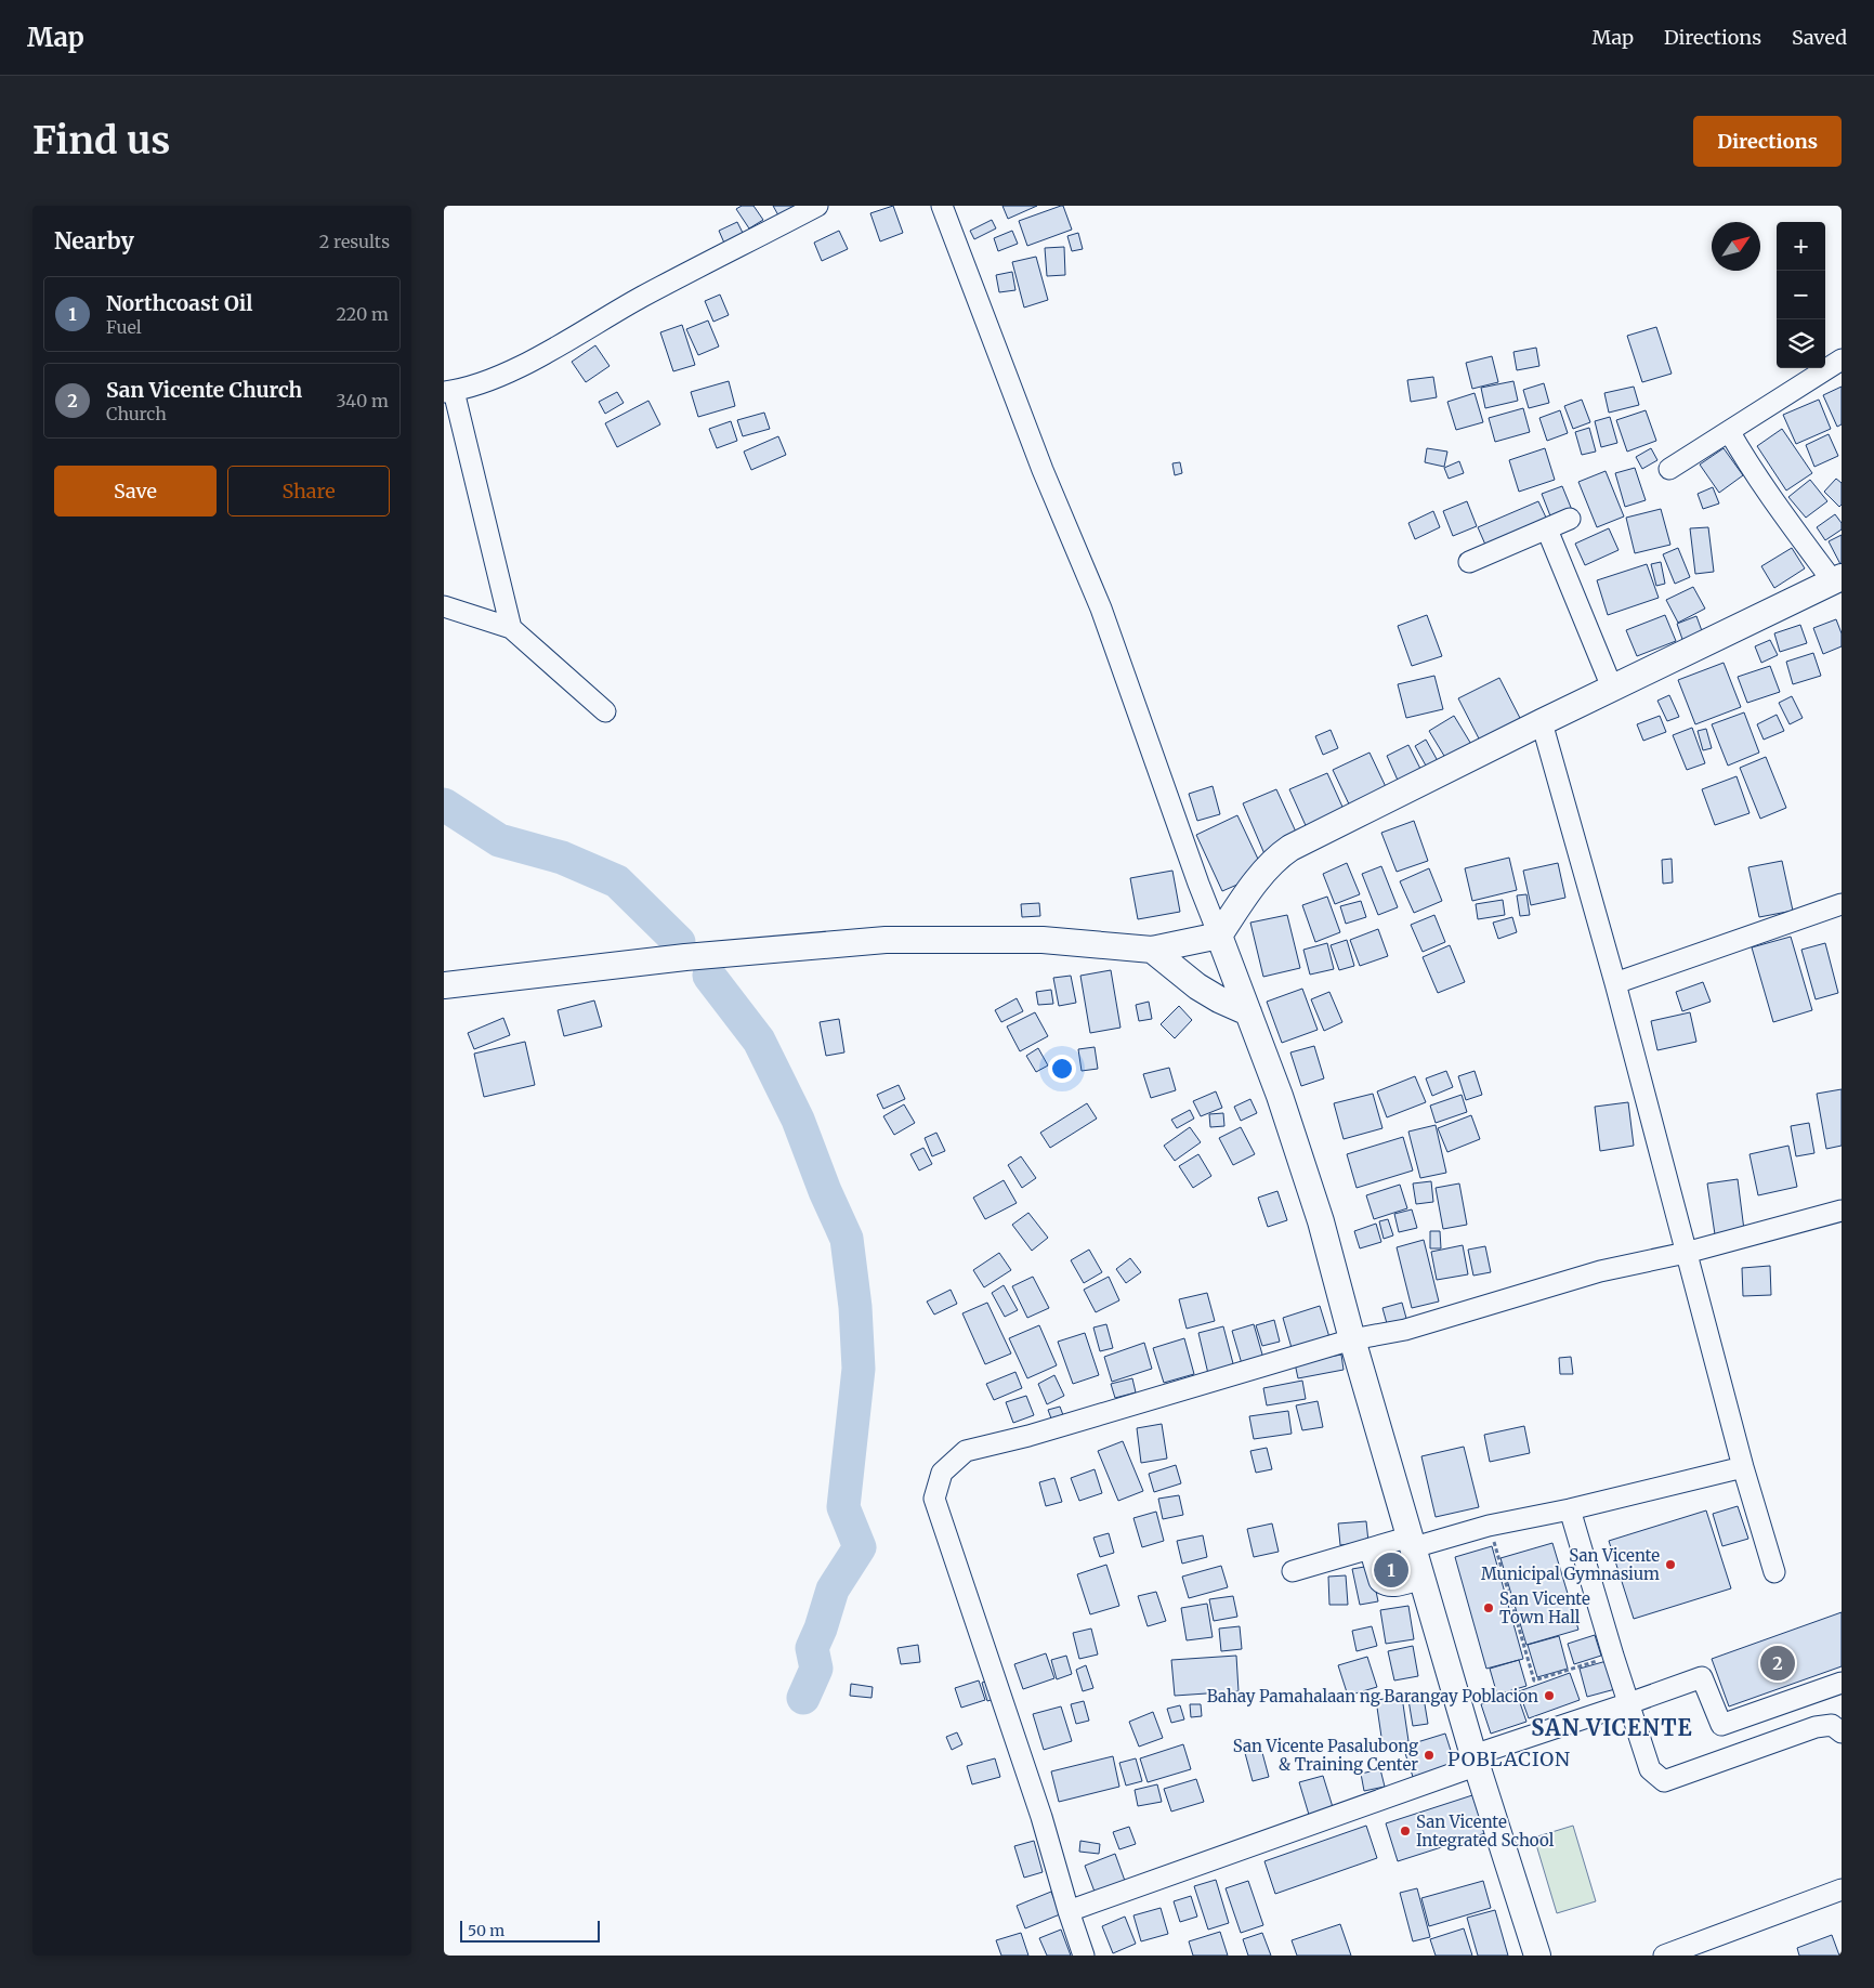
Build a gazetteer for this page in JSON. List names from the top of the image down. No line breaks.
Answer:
{"districts":["SAN VICENTE","POBLACION"],"places":["San Vicente Municipal Gymnasium","San Vicente Town Hall","Bahay Pamahalaan ng Barangay Poblacion","San Vicente Pasalubong & Training Center","San Vicente Integrated School"],"scale_bar":"50 m","north":"top right","page":{"header":"Map","nav":["Map","Directions","Saved"],"buttons":["Directions",["Save","Share"]],"title":"Find us","heading":["Nearby","2 results"],"map_buttons":["+","−"],"list":[{"mark":"1","name":"Northcoast Oil","note":"Fuel","value":"220 m"},{"mark":"2","name":"San Vicente Church","note":"Church","value":"340 m"}],"pins":["1","2"],"scale":"50 m"}}
